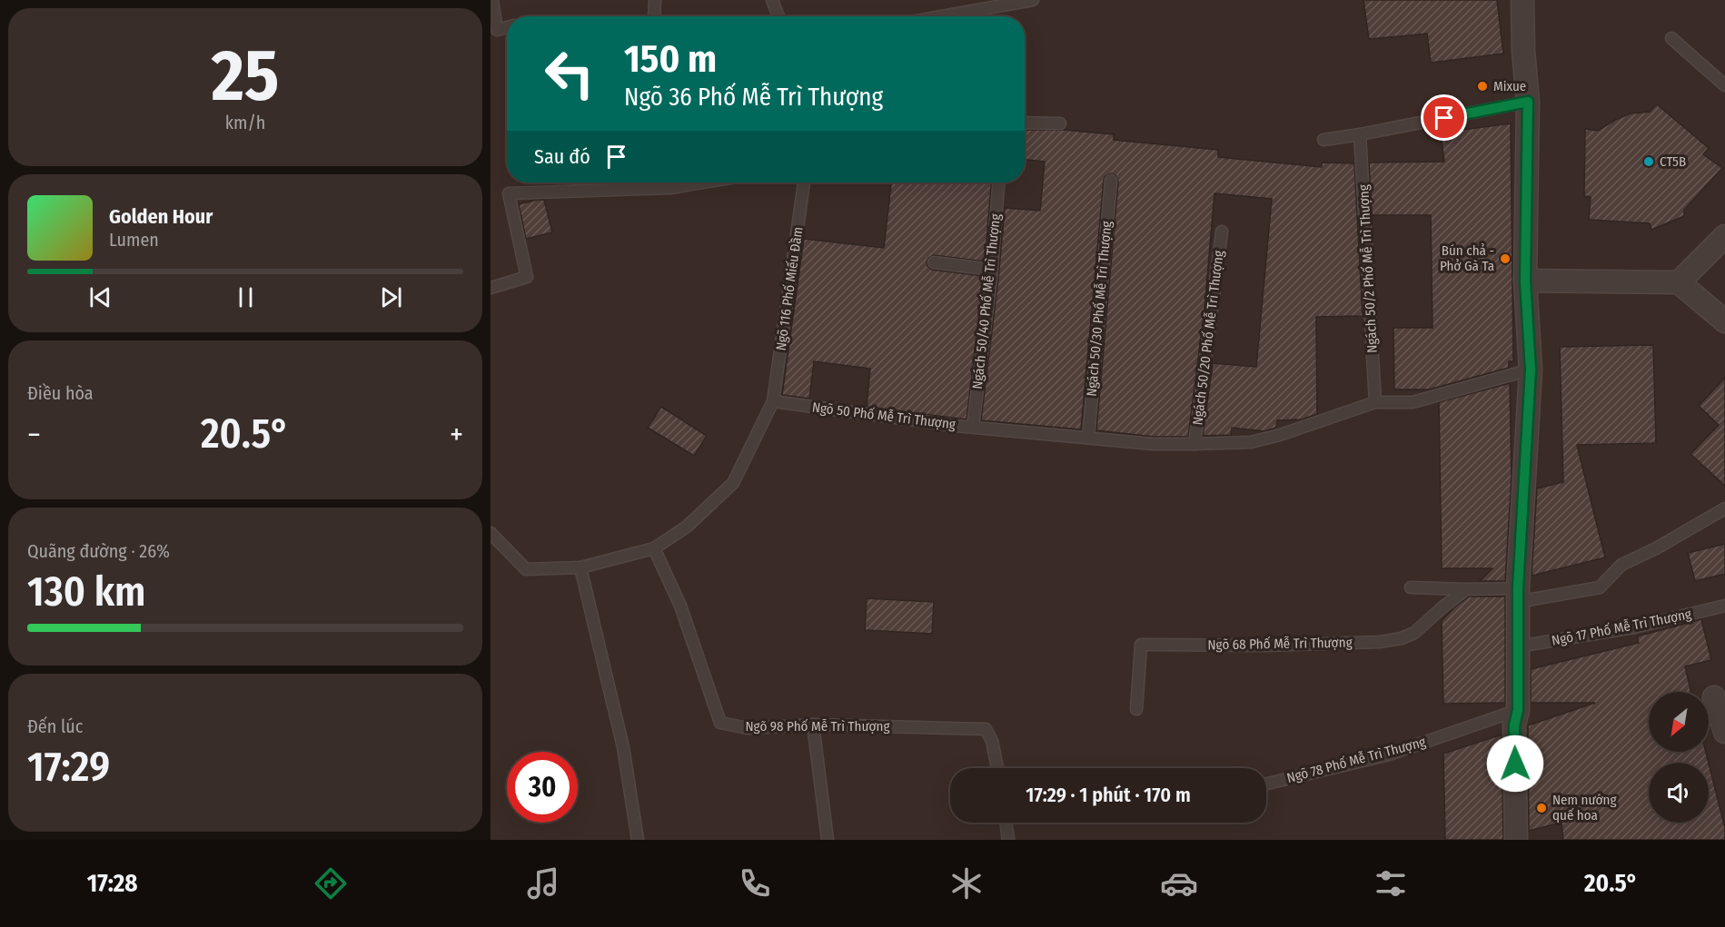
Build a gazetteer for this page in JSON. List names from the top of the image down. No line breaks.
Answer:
{"streets":{"lane":["Ngách 50/2 Phố Mễ Trì Thượng","Ngõ 116 Phố Miếu Đầm","Ngách 50/40 Phố Mễ Trì Thượng","Ngách 50/30 Phố Mễ Trì Thượng","Ngách 50/20 Phố Mễ Trì Thượng","Ngõ 50 Phố Mễ Trì Thượng","Ngõ 17 Phố Mễ Trì Thượng","Ngõ 68 Phố Mễ Trì Thượng","Ngõ 98 Phố Mễ Trì Thượng","Ngõ 78 Phố Mễ Trì Thượng"]},"crossings":[["Ngách 50/2 Phố Mễ Trì Thượng","Ngõ 50 Phố Mễ Trì Thượng"],["Ngõ 116 Phố Miếu Đầm","Ngõ 50 Phố Mễ Trì Thượng"],["Ngách 50/40 Phố Mễ Trì Thượng","Ngõ 50 Phố Mễ Trì Thượng"],["Ngách 50/30 Phố Mễ Trì Thượng","Ngõ 50 Phố Mễ Trì Thượng"],["Ngách 50/20 Phố Mễ Trì Thượng","Ngõ 50 Phố Mễ Trì Thượng"]],"places":["Mixue","CT5B","Bún chả - Phở Gà Ta","Nem nướng quế hoa"],"north":"bottom left","page":{"tile":[["25","km/h"],"Điều hòa",["Quãng đường · 26%","130 km"],["Đến lúc","17:29"]],"turn":["150 m","Ngõ 36 Phố Mễ Trì Thượng"],"then":"Sau đó","song":["Golden Hour","Lumen"],"heat":["−","20.5°","+"],"limit":"30","trip":"17:29 · 1 phút · 170 m","tabs":["17:28","20.5°"]}}
